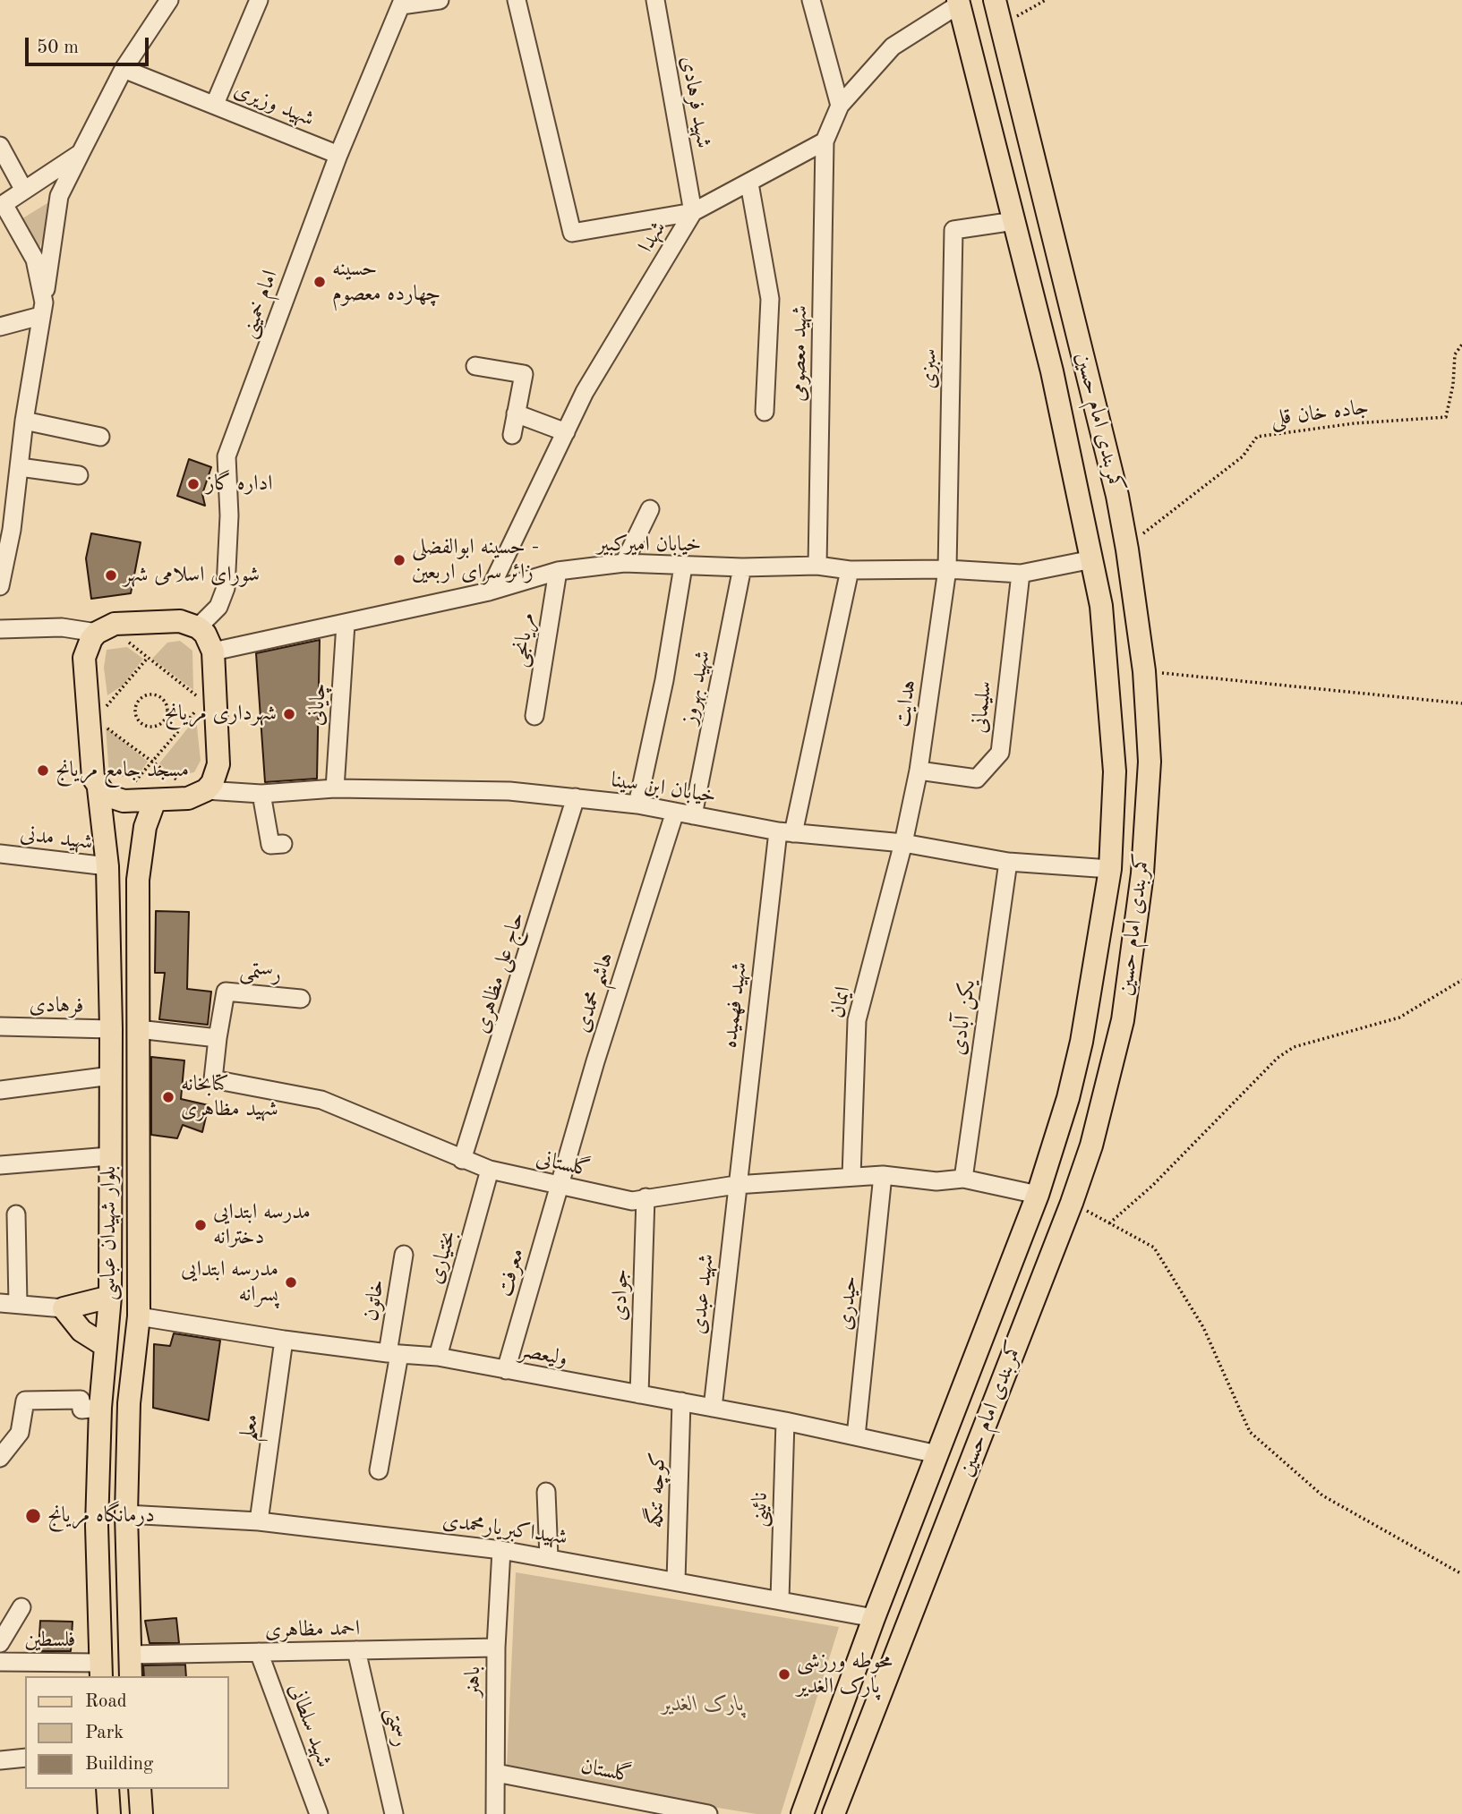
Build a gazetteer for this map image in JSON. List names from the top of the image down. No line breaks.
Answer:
{"streets":{"main road":["کمربندی امام حسین","بلوار شهیدان عباسی"],"street":["شهید فرهادی","شهید وزیری","شهدا","امام خمینی","شهید معصومی","سبزی","خیابان امیرکبیر","مریانجی","شهید بهروز","هدایت","چایانی","سلیمانی","خیابان ابن سینا","شهید مدنی","رستمی","حاج علی مظاهری","هاشم محمدی","ایمان","شهید فهمیده","فرهادی","یکن آبادی","گلستانی","بختیاری","معرفت","شهید عبدی","جوادی","خاتون","حیدری","ولیعصر","معلم","کوچه تنگه","نائینی","شهیداکبریارمحمدی","احمد مظاهری","فلسطین","باهنر","شهید سلطانی","رسمتی","گلستان"],"path":["جاده خان قلی"]},"crossings":[["شهید فرهادی","شهدا"],["شهید وزیری","امام خمینی"],["شهدا","شهید معصومی"],["شهدا","خیابان امیرکبیر"],["شهید معصومی","خیابان امیرکبیر"],["سبزی","کمربندی امام حسین"],["سبزی","خیابان امیرکبیر"],["سبزی","هدایت"],["جاده خان قلی","کمربندی امام حسین"],["کمربندی امام حسین","خیابان امیرکبیر"],["کمربندی امام حسین","خیابان ابن سینا"],["کمربندی امام حسین","گلستانی"],["کمربندی امام حسین","ولیعصر"],["کمربندی امام حسین","شهیداکبریارمحمدی"],["خیابان امیرکبیر","مریانجی"],["خیابان امیرکبیر","شهید بهروز"],["خیابان امیرکبیر","هدایت"],["خیابان امیرکبیر","چایانی"],["خیابان امیرکبیر","سلیمانی"],["خیابان امیرکبیر","شهید فهمیده"],["شهید بهروز","خیابان ابن سینا"],["هدایت","سلیمانی"],["هدایت","خیابان ابن سینا"],["هدایت","ایمان"],["چایانی","خیابان ابن سینا"],["خیابان ابن سینا","حاج علی مظاهری"],["خیابان ابن سینا","هاشم محمدی"],["خیابان ابن سینا","ایمان"],["خیابان ابن سینا","شهید فهمیده"],["خیابان ابن سینا","یکن آبادی"],["شهید مدنی","بلوار شهیدان عباسی"],["رستمی","گلستانی"],["حاج علی مظاهری","گلستانی"],["هاشم محمدی","گلستانی"],["هاشم محمدی","معرفت"],["ایمان","گلستانی"],["شهید فهمیده","گلستانی"],["شهید فهمیده","شهید عبدی"],["فرهادی","بلوار شهیدان عباسی"],["یکن آبادی","گلستانی"],["گلستانی","بختیاری"],["گلستانی","معرفت"],["گلستانی","شهید عبدی"],["گلستانی","جوادی"],["گلستانی","حیدری"],["بلوار شهیدان عباسی","ولیعصر"],["بلوار شهیدان عباسی","شهیداکبریارمحمدی"],["بلوار شهیدان عباسی","احمد مظاهری"],["بلوار شهیدان عباسی","فلسطین"],["بختیاری","ولیعصر"],["معرفت","ولیعصر"],["شهید عبدی","ولیعصر"],["جوادی","ولیعصر"],["خاتون","ولیعصر"],["حیدری","ولیعصر"],["ولیعصر","معلم"],["ولیعصر","کوچه تنگه"],["ولیعصر","نائینی"],["معلم","شهیداکبریارمحمدی"],["کوچه تنگه","شهیداکبریارمحمدی"],["نائینی","شهیداکبریارمحمدی"],["شهیداکبریارمحمدی","باهنر"],["احمد مظاهری","باهنر"],["احمد مظاهری","شهید سلطانی"],["احمد مظاهری","رسمتی"],["باهنر","گلستان"]],"parks":["پارک الغدیر"],"places":["حسینه چهارده معصوم","اداره گاز","حسینه ابوالفضلی - زائر سرای اربعین","شورای اسلامی شهر","شهرداری مریانج","مسجد جامع مریانج","کتابخانه شهید مظاهری","مدرسه ابتدایی دخترانه","مدرسه ابتدایی پسرانه","درمانگاه مریانج","محوطه ورزشی پارک الغدیر"],"legend":["Road","Park","Building"],"scale_bar":"50 m"}
